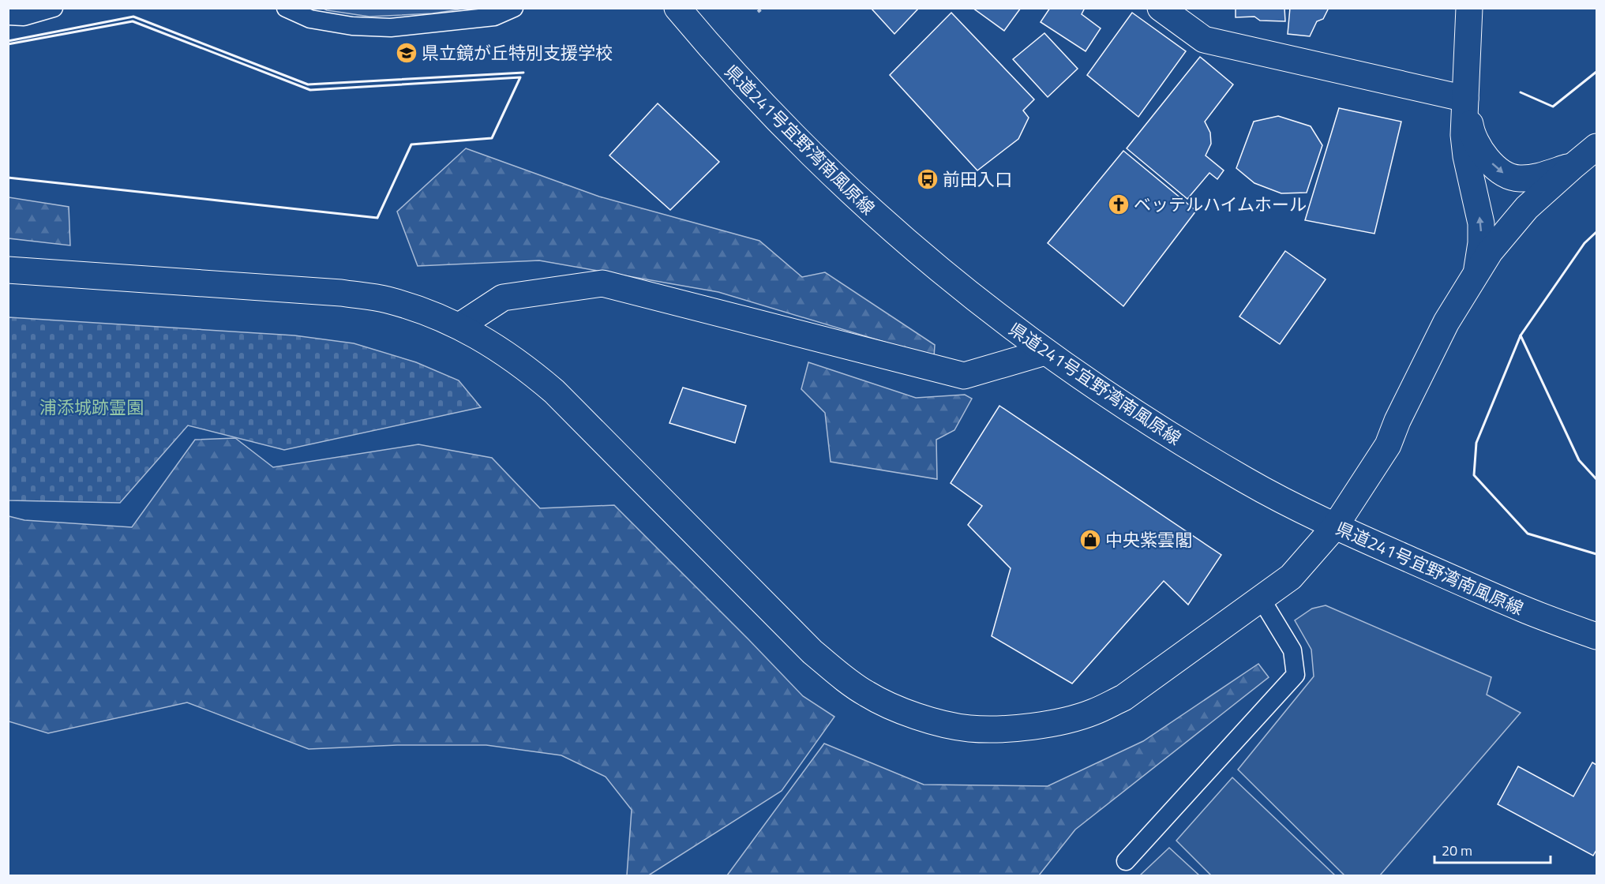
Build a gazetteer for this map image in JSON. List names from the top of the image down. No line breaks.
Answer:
{"streets":{"street":["県道241号宜野湾南風原線"]},"parks":["浦添城跡霊園"],"places":{"school or university":["県立鏡が丘特別支援学校"],"bus stop":["前田入口"],"church":["ベッテルハイムホール"],"shop":["中央紫雲閣"]},"scale_bar":"20 m"}
